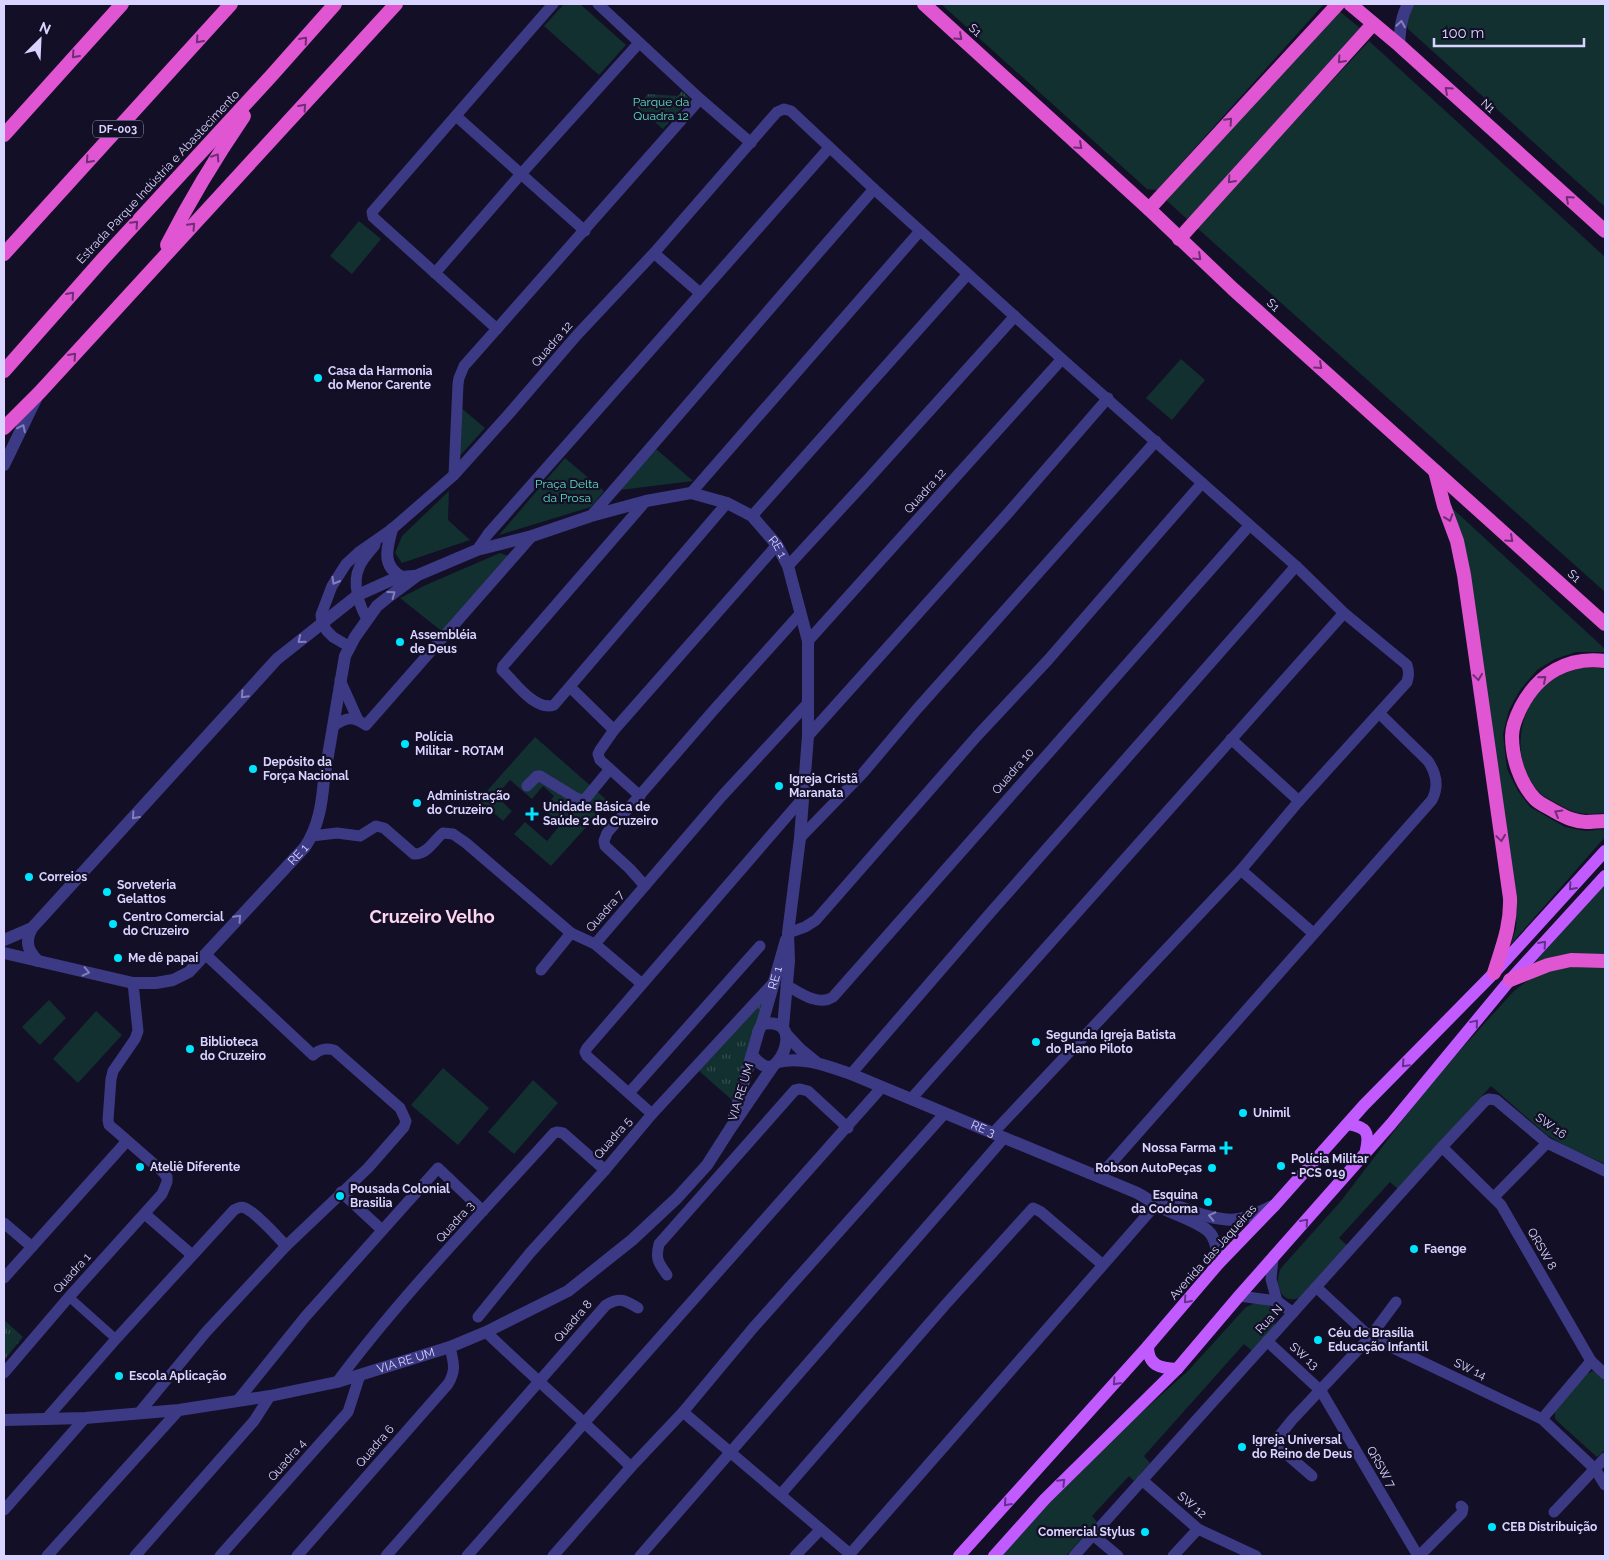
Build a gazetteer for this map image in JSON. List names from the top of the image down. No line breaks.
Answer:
{"streets":{"highway":["S1","N1","DF-003","Estrada Parque Indústria e Abastecimento"],"main road":["Avenida das Jaqueiras"],"street":["Quadra 12","RE 1","Quadra 10","Quadra 7","VIA RE UM","SW 16","RE 3","Quadra 5","Quadra 3","QRSW 8","Quadra 1","Rua N","Quadra 8","SW 13","SW 14","Quadra 6","Quadra 4","QRSW 7","SW 12"]},"crossings":[["Quadra 12","RE 1"],["RE 1","Quadra 10"],["RE 1","Quadra 7"],["RE 1","VIA RE UM"],["RE 1","RE 3"],["RE 1","Quadra 5"],["Quadra 10","Quadra 5"],["VIA RE UM","RE 3"],["VIA RE UM","Quadra 3"],["VIA RE UM","Quadra 6"],["VIA RE UM","Quadra 4"],["SW 16","Rua N"],["RE 3","Avenida das Jaqueiras"],["Quadra 5","Quadra 3"],["QRSW 8","Rua N"],["Rua N","SW 13"],["Rua N","SW 14"],["Rua N","SW 12"],["SW 13","QRSW 7"]],"one_way":["S1","N1"],"districts":["Cruzeiro Velho"],"parks":["Parque da Quadra 12","Praça Delta da Prosa"],"places":{"other":["Casa da Harmonia do Menor Carente","Assembléia de Deus","Polícia Militar - ROTAM","Depósito da Força Nacional","Igreja Cristã Maranata","Administração do Cruzeiro","Correios","Sorveteria Gelattos","Centro Comercial do Cruzeiro","Me dê papai","Segunda Igreja Batista do Plano Piloto","Biblioteca do Cruzeiro","Unimil","Polícia Militar - PCS 019","Ateliê Diferente","Robson AutoPeças","Pousada Colonial Brasilia","Esquina da Codorna","Faenge","Céu de Brasília Educação Infantil","Escola Aplicação","Igreja Universal do Reino de Deus","CEB Distribuição","Comercial Stylus"],"health":["Unidade Básica de Saúde 2 do Cruzeiro","Nossa Farma"]},"scale_bar":"100 m","north":"top right"}
